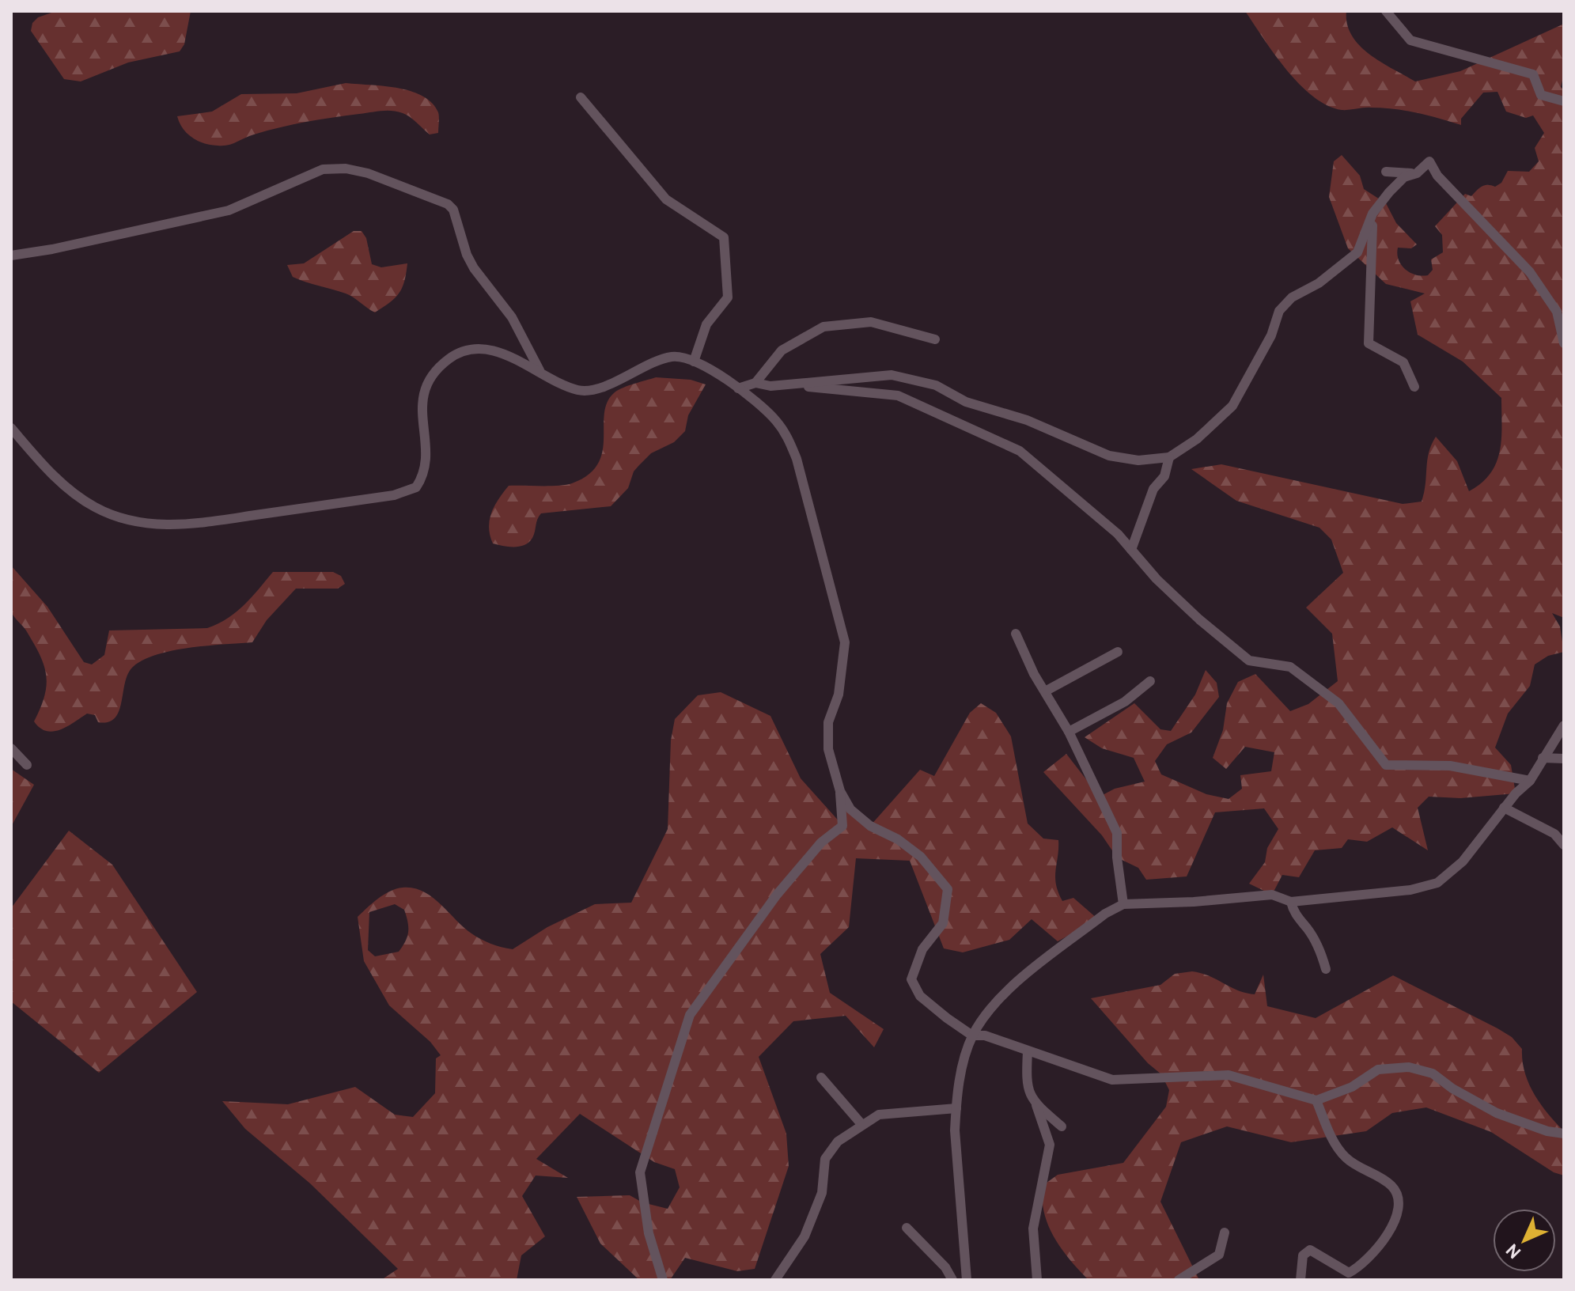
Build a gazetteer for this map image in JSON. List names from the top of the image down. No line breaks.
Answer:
{"north":"bottom left"}
